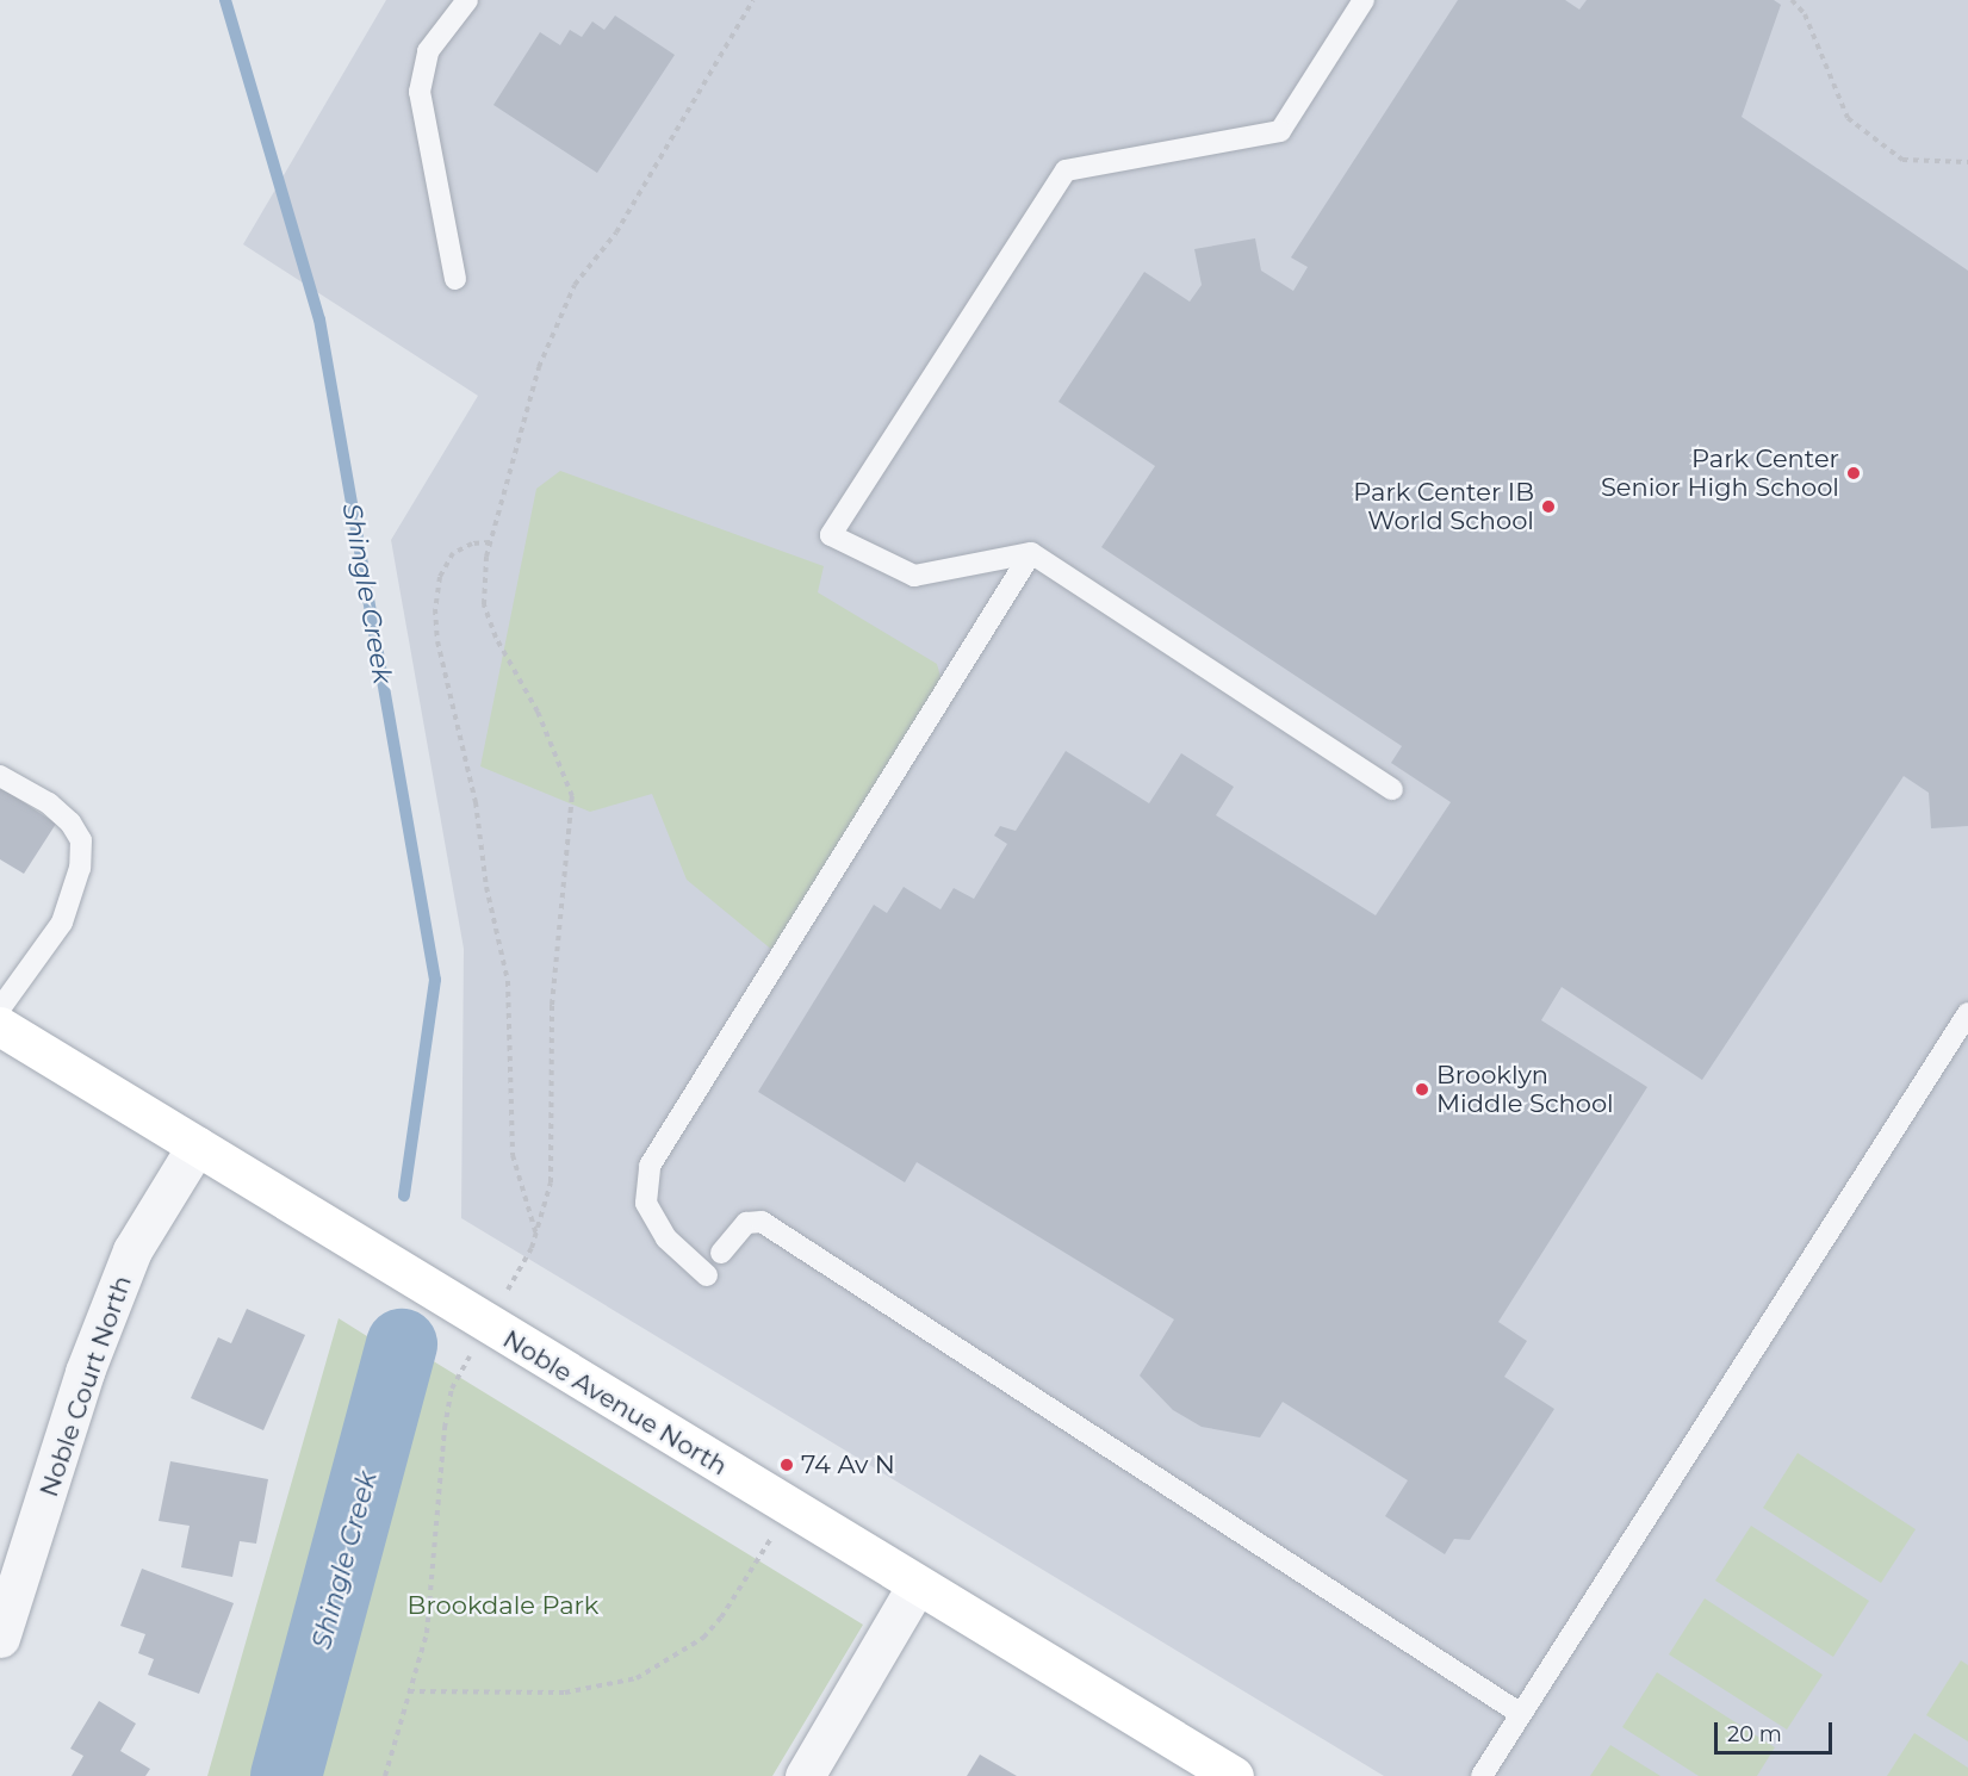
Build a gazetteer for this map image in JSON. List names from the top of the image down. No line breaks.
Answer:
{"streets":{"street":["Noble Court North","Noble Avenue North"]},"crossings":[["Noble Court North","Noble Avenue North"]],"water":["Shingle Creek"],"parks":["Brookdale Park"],"places":["Park Center Senior High School","Park Center IB World School","Brooklyn Middle School","74 Av N"],"scale_bar":"20 m"}
